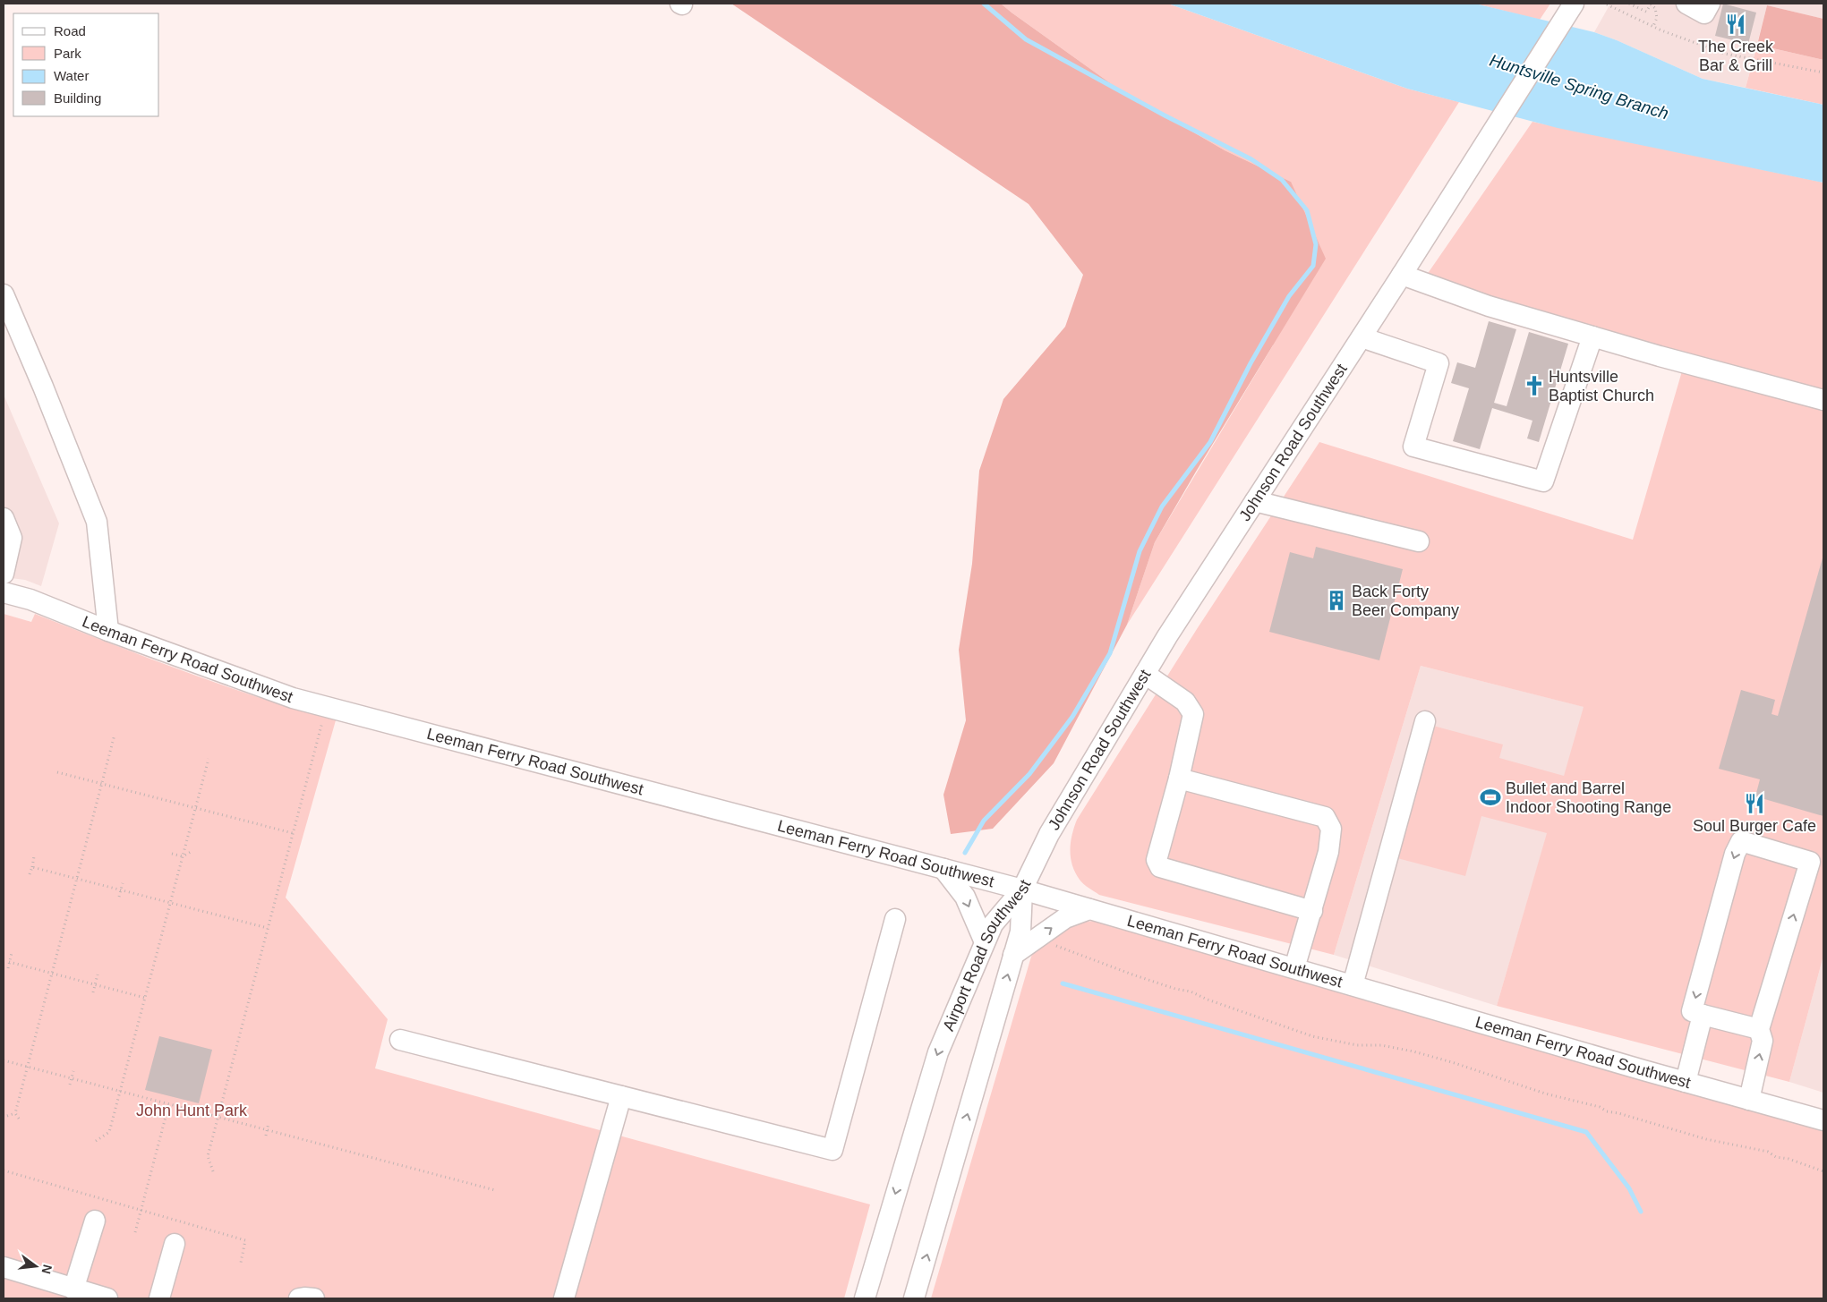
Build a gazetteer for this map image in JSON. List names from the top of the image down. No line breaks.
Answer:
{"streets":{"street":["Johnson Road Southwest","Leeman Ferry Road Southwest","Airport Road Southwest"]},"crossings":[["Johnson Road Southwest","Leeman Ferry Road Southwest"],["Johnson Road Southwest","Airport Road Southwest"],["Leeman Ferry Road Southwest","Airport Road Southwest"]],"water":["Huntsville Spring Branch"],"parks":["John Hunt Park"],"places":{"restaurant":["The Creek Bar & Grill","Soul Burger Cafe"],"church":["Huntsville Baptist Church"],"building":["Back Forty Beer Company"],"sports":["Bullet and Barrel Indoor Shooting Range"]},"legend":["Road","Park","Water","Building"],"north":"right"}
